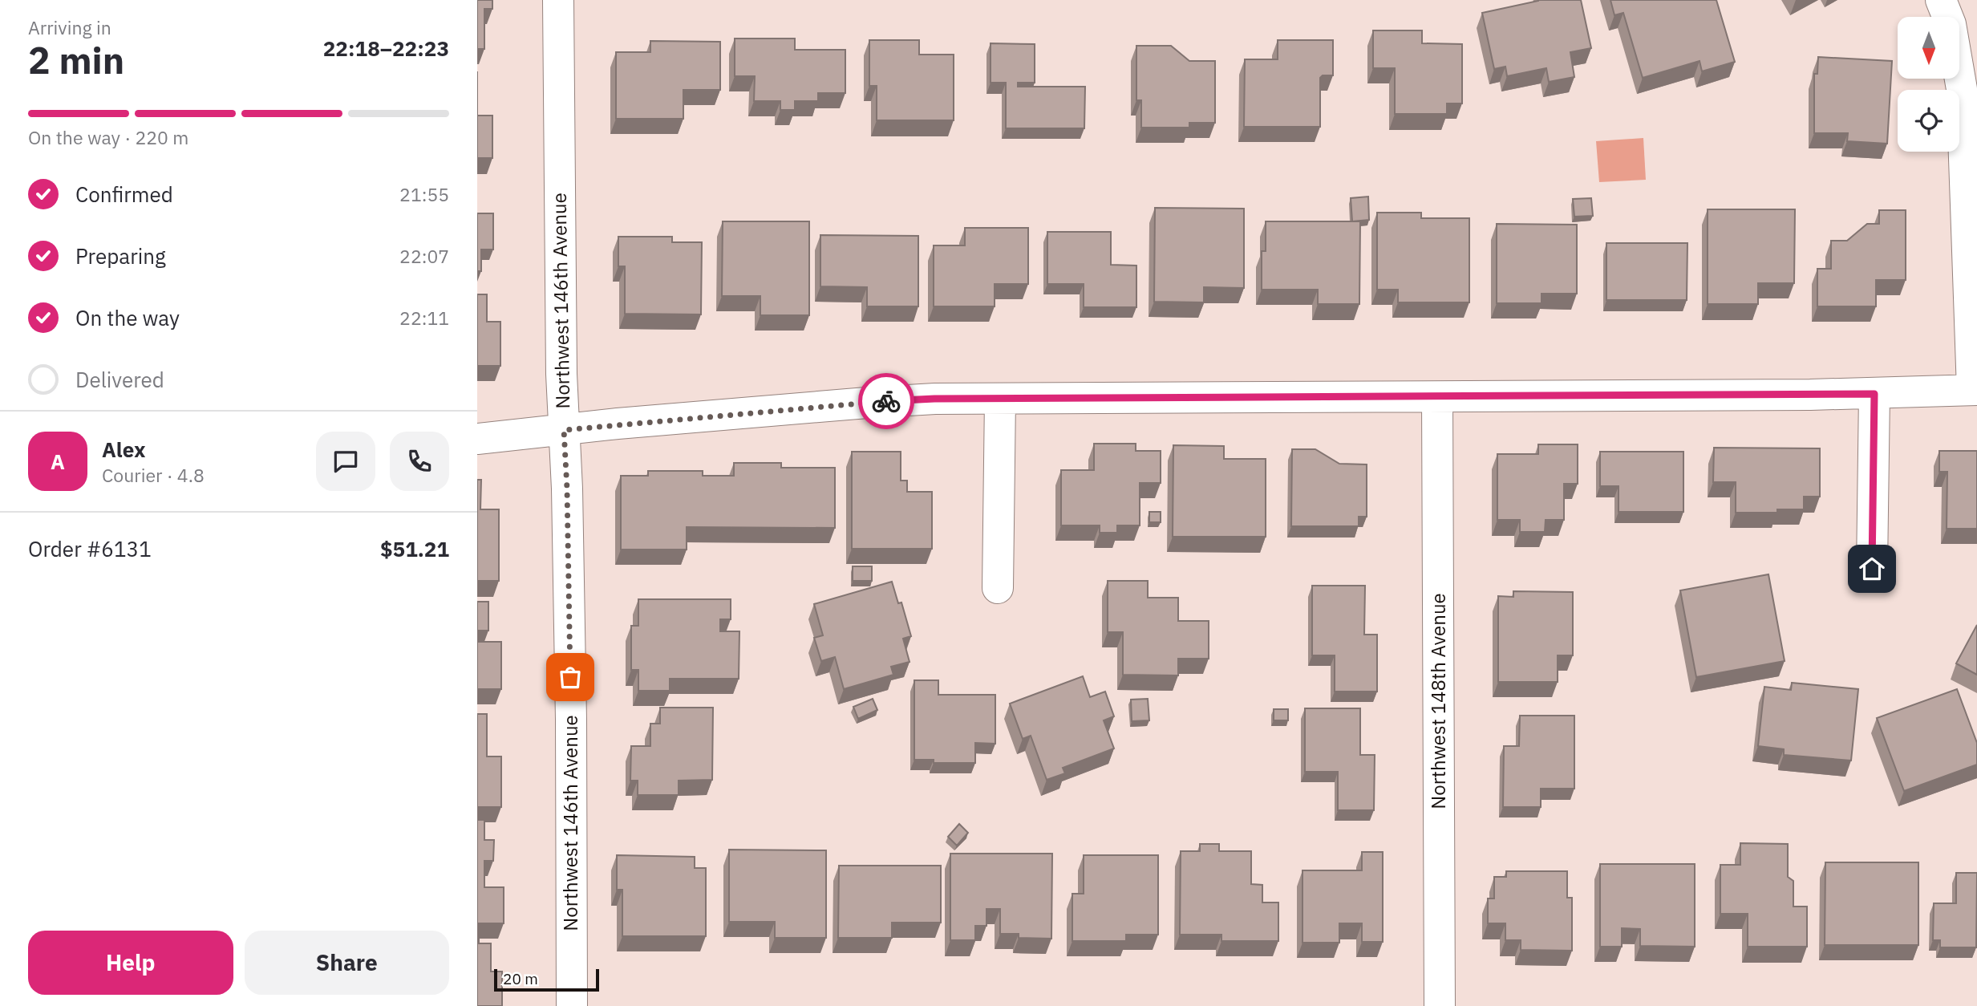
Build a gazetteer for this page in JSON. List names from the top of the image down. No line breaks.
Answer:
{"streets":{"street":["Northwest 146th Avenue","Northwest 148th Avenue"]},"scale_bar":"20 m","north":"bottom","page":{"heading":["2 min","Arriving in","22:18–22:23"],"panel":["Alex","Courier · 4.8","Order #6131","$51.21"],"bar":"On the way · 220 m","list":[["Confirmed","21:55"],["Preparing","22:07"],["On the way","22:11"],"Delivered"],"round":"A","buttons":["Help","Share"],"scale":"20 m"}}
